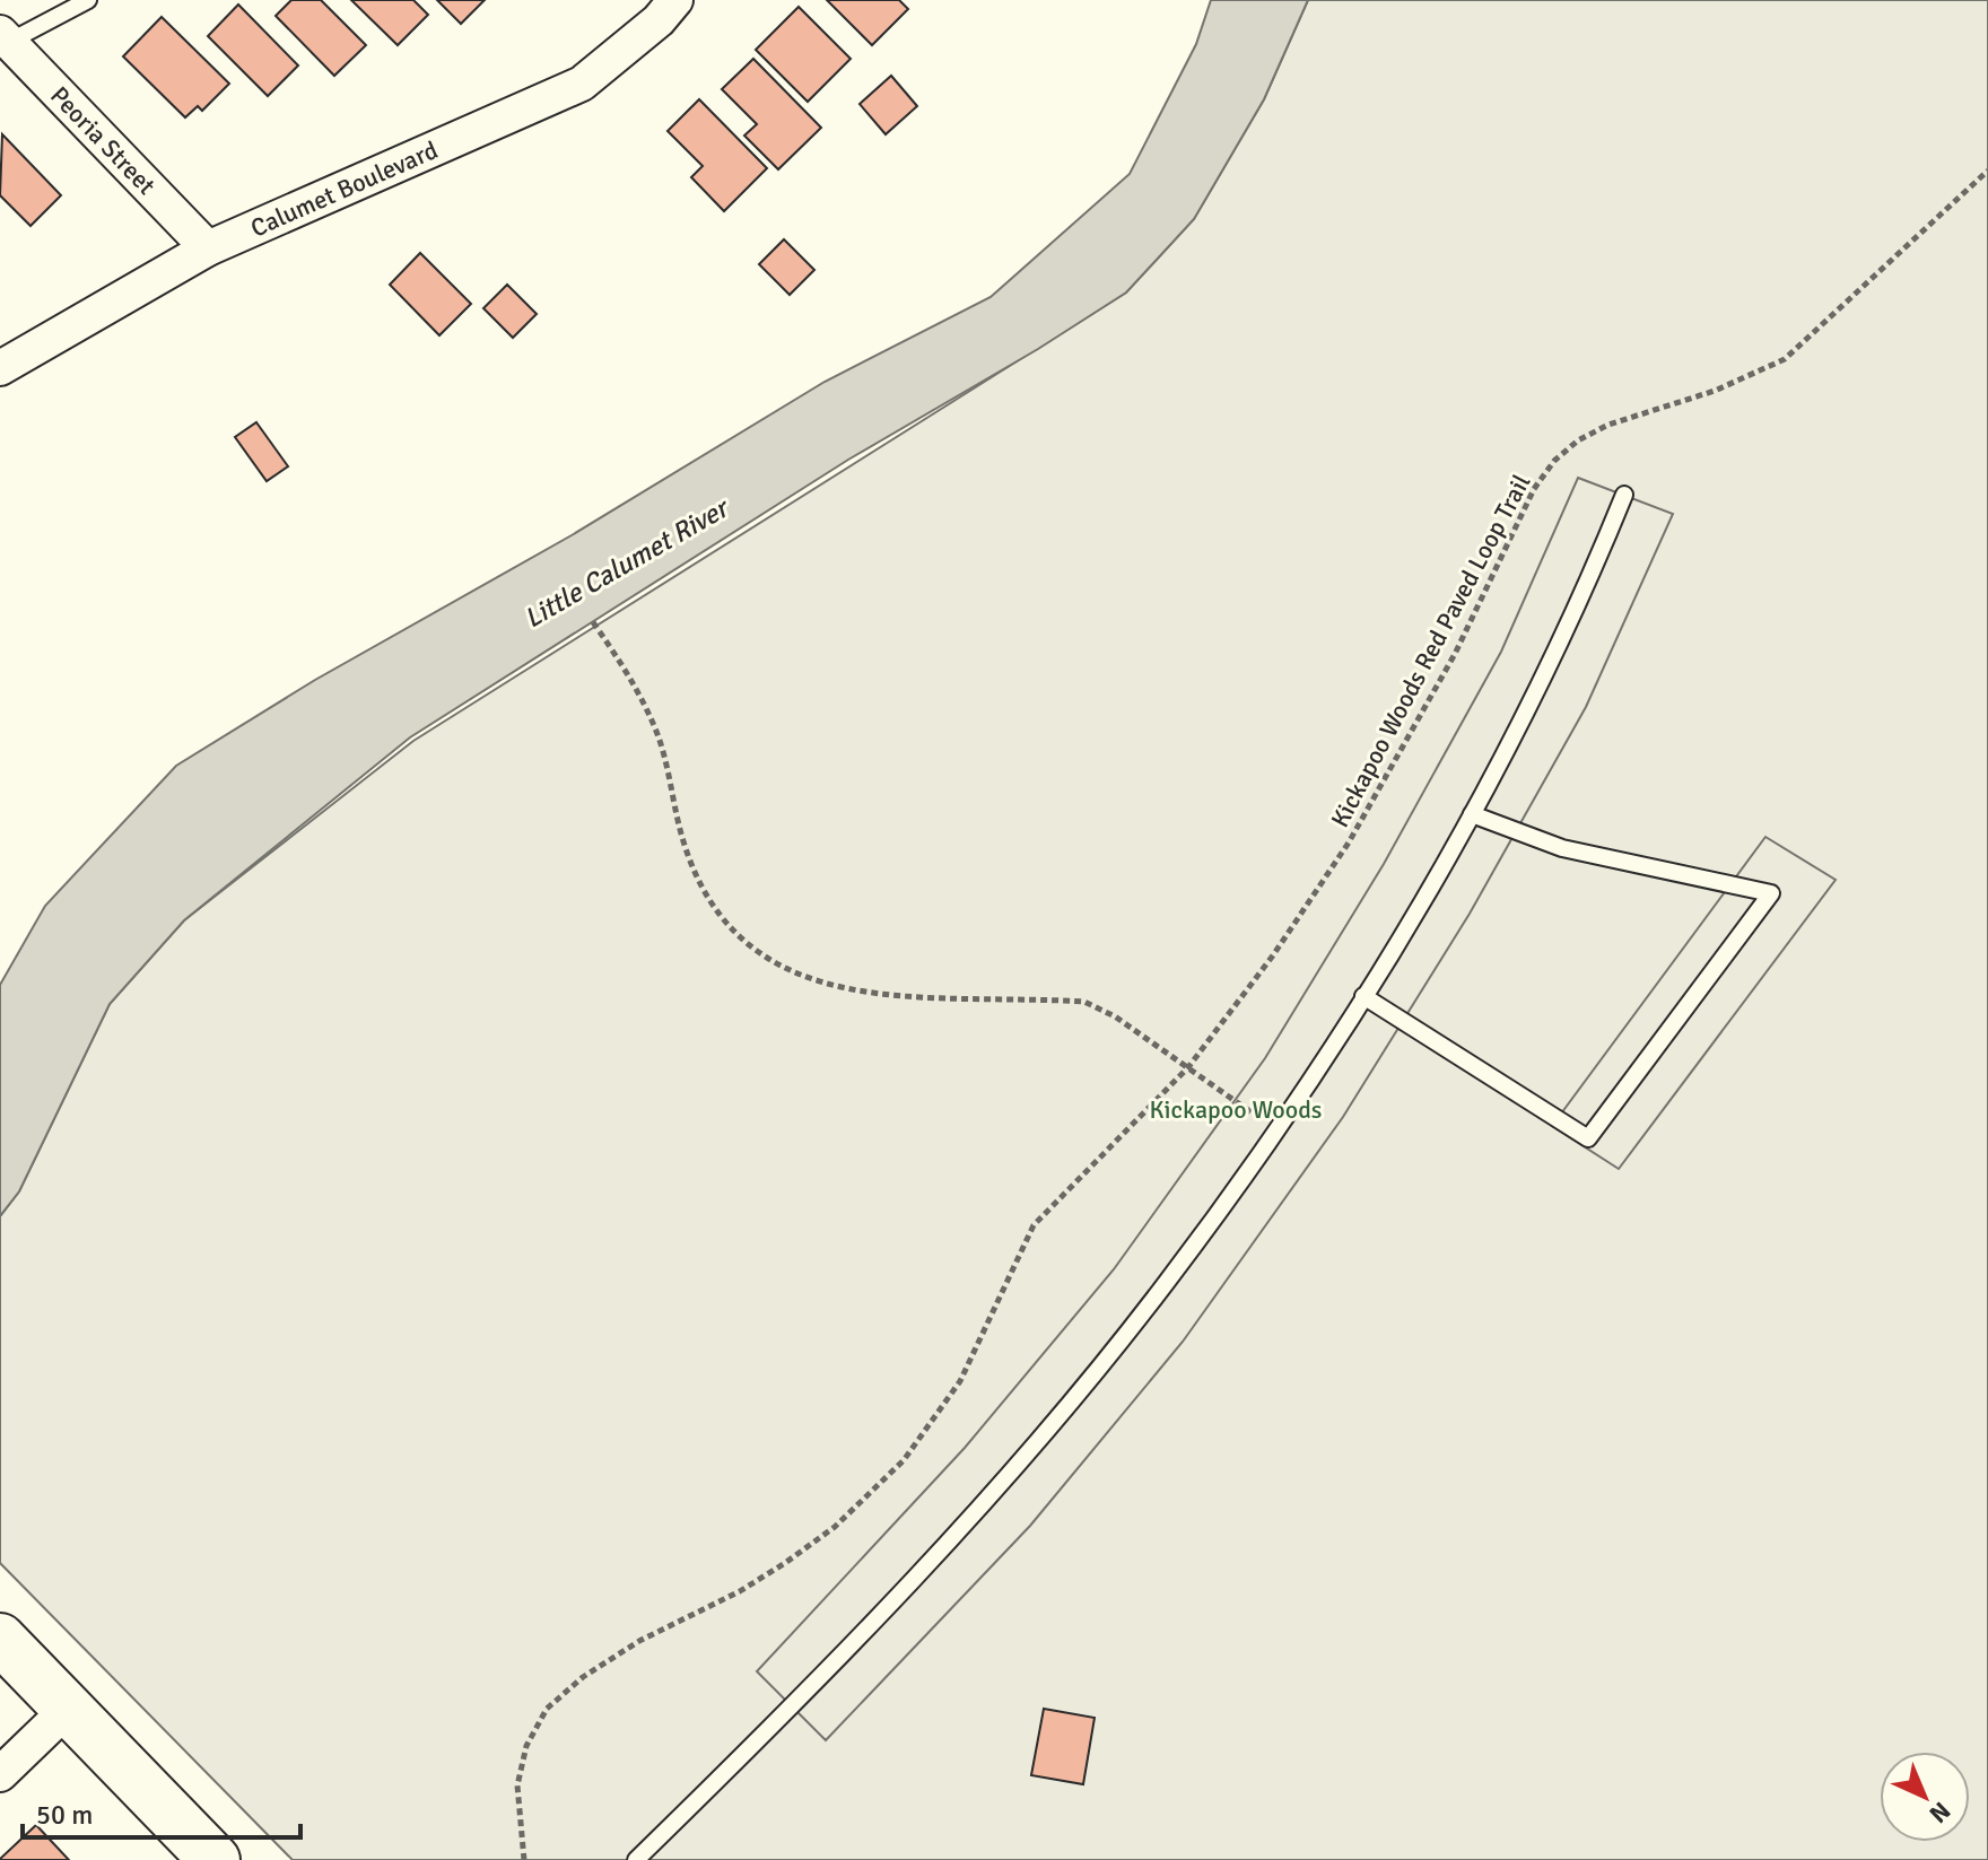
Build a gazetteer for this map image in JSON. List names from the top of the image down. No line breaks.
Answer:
{"streets":{"street":["Peoria Street","Calumet Boulevard"],"path":["Kickapoo Woods Red Paved Loop Trail"]},"crossings":[["Peoria Street","Calumet Boulevard"]],"water":["Little Calumet River"],"parks":["Kickapoo Woods"],"scale_bar":"50 m","north":"bottom right"}
